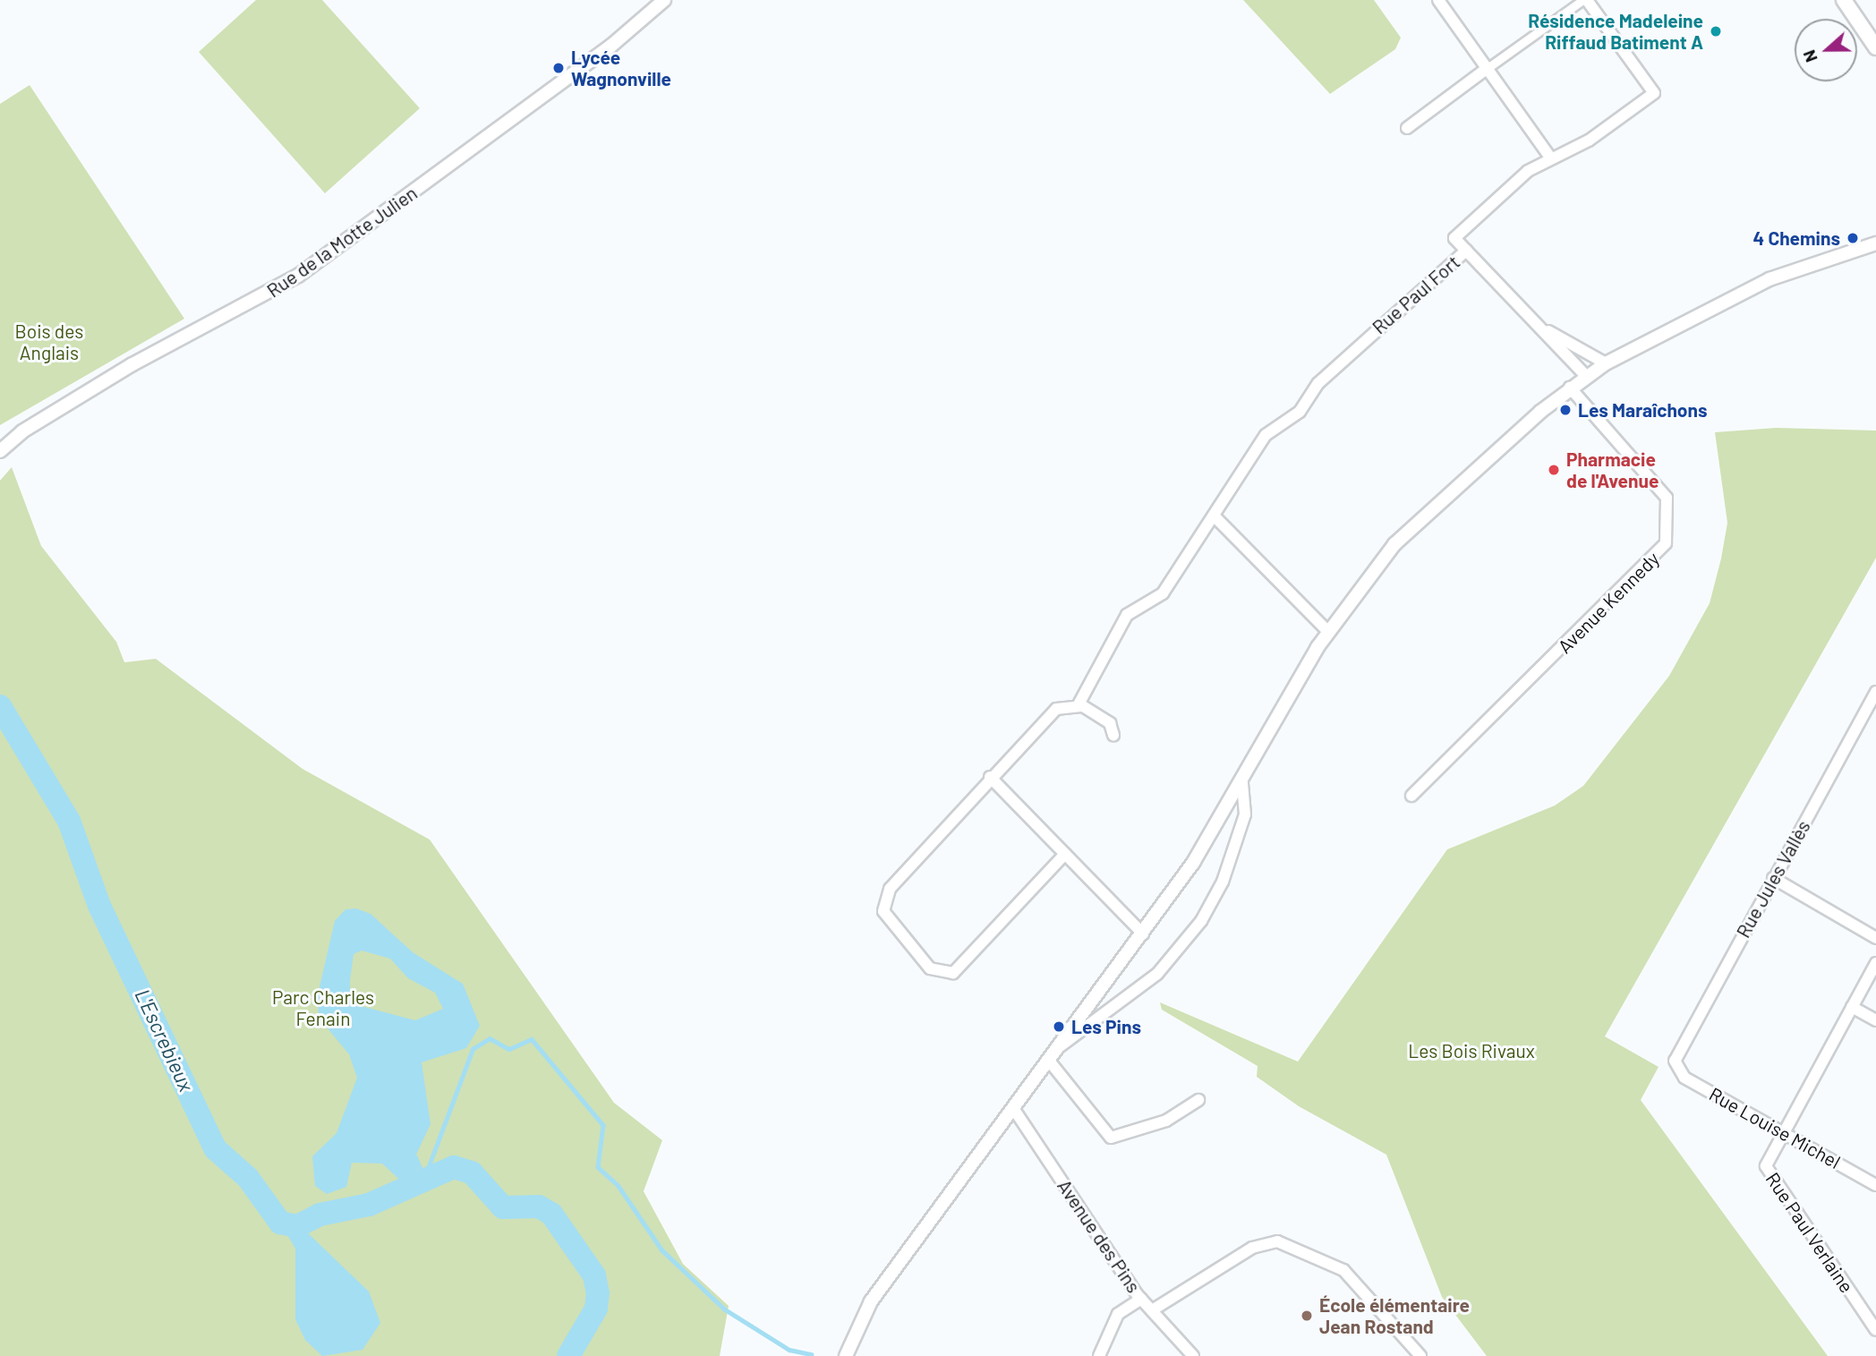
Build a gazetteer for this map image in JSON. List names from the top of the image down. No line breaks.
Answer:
{"streets":{"street":["Rue de la Motte Julien","Rue Paul Fort","Avenue Kennedy","Rue Jules Vallès","Rue Louise Michel","Rue Paul Verlaine","Avenue des Pins"]},"crossings":[["Rue Jules Vallès","Rue Louise Michel"],["Rue Louise Michel","Rue Paul Verlaine"]],"water":["L'Escrebieux"],"parks":["Bois des Anglais","Parc Charles Fenain","Les Bois Rivaux"],"places":["Résidence Madeleine Riffaud Batiment A","Lycée Wagnonville","4 Chemins","Les Maraîchons","Pharmacie de l'Avenue","Les Pins","École élémentaire Jean Rostand"],"north":"left"}
